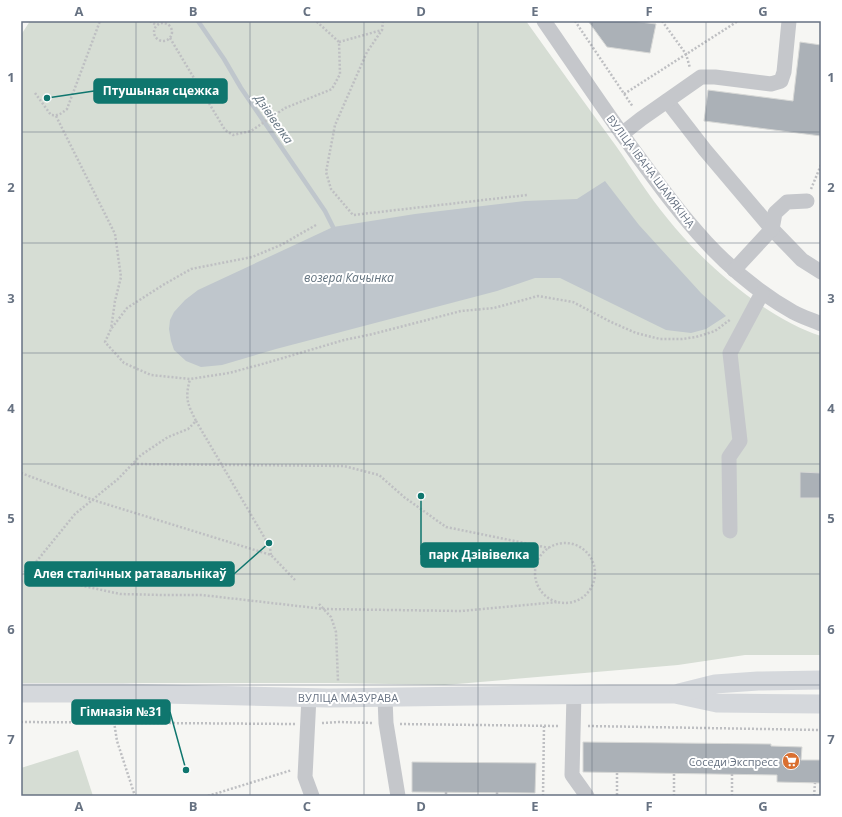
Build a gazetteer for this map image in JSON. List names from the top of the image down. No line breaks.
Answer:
{"streets":{"main road":["ВУЛІЦА МАЗУРАВА"],"street":["ВУЛІЦА ІВАНА ШАМЯКІНА"]},"water":["Дзівівелка","возера Качынка"],"places":{"other":["Птушыная сцежка","парк Дзівівелка","Алея сталічных ратавальнікаў","Гімназія №31"],"supermarket":["Соседи Экспресс"]},"grid":{"columns":["A","B","C","D","E","F","G"],"rows":["1","2","3","4","5","6","7"]}}
